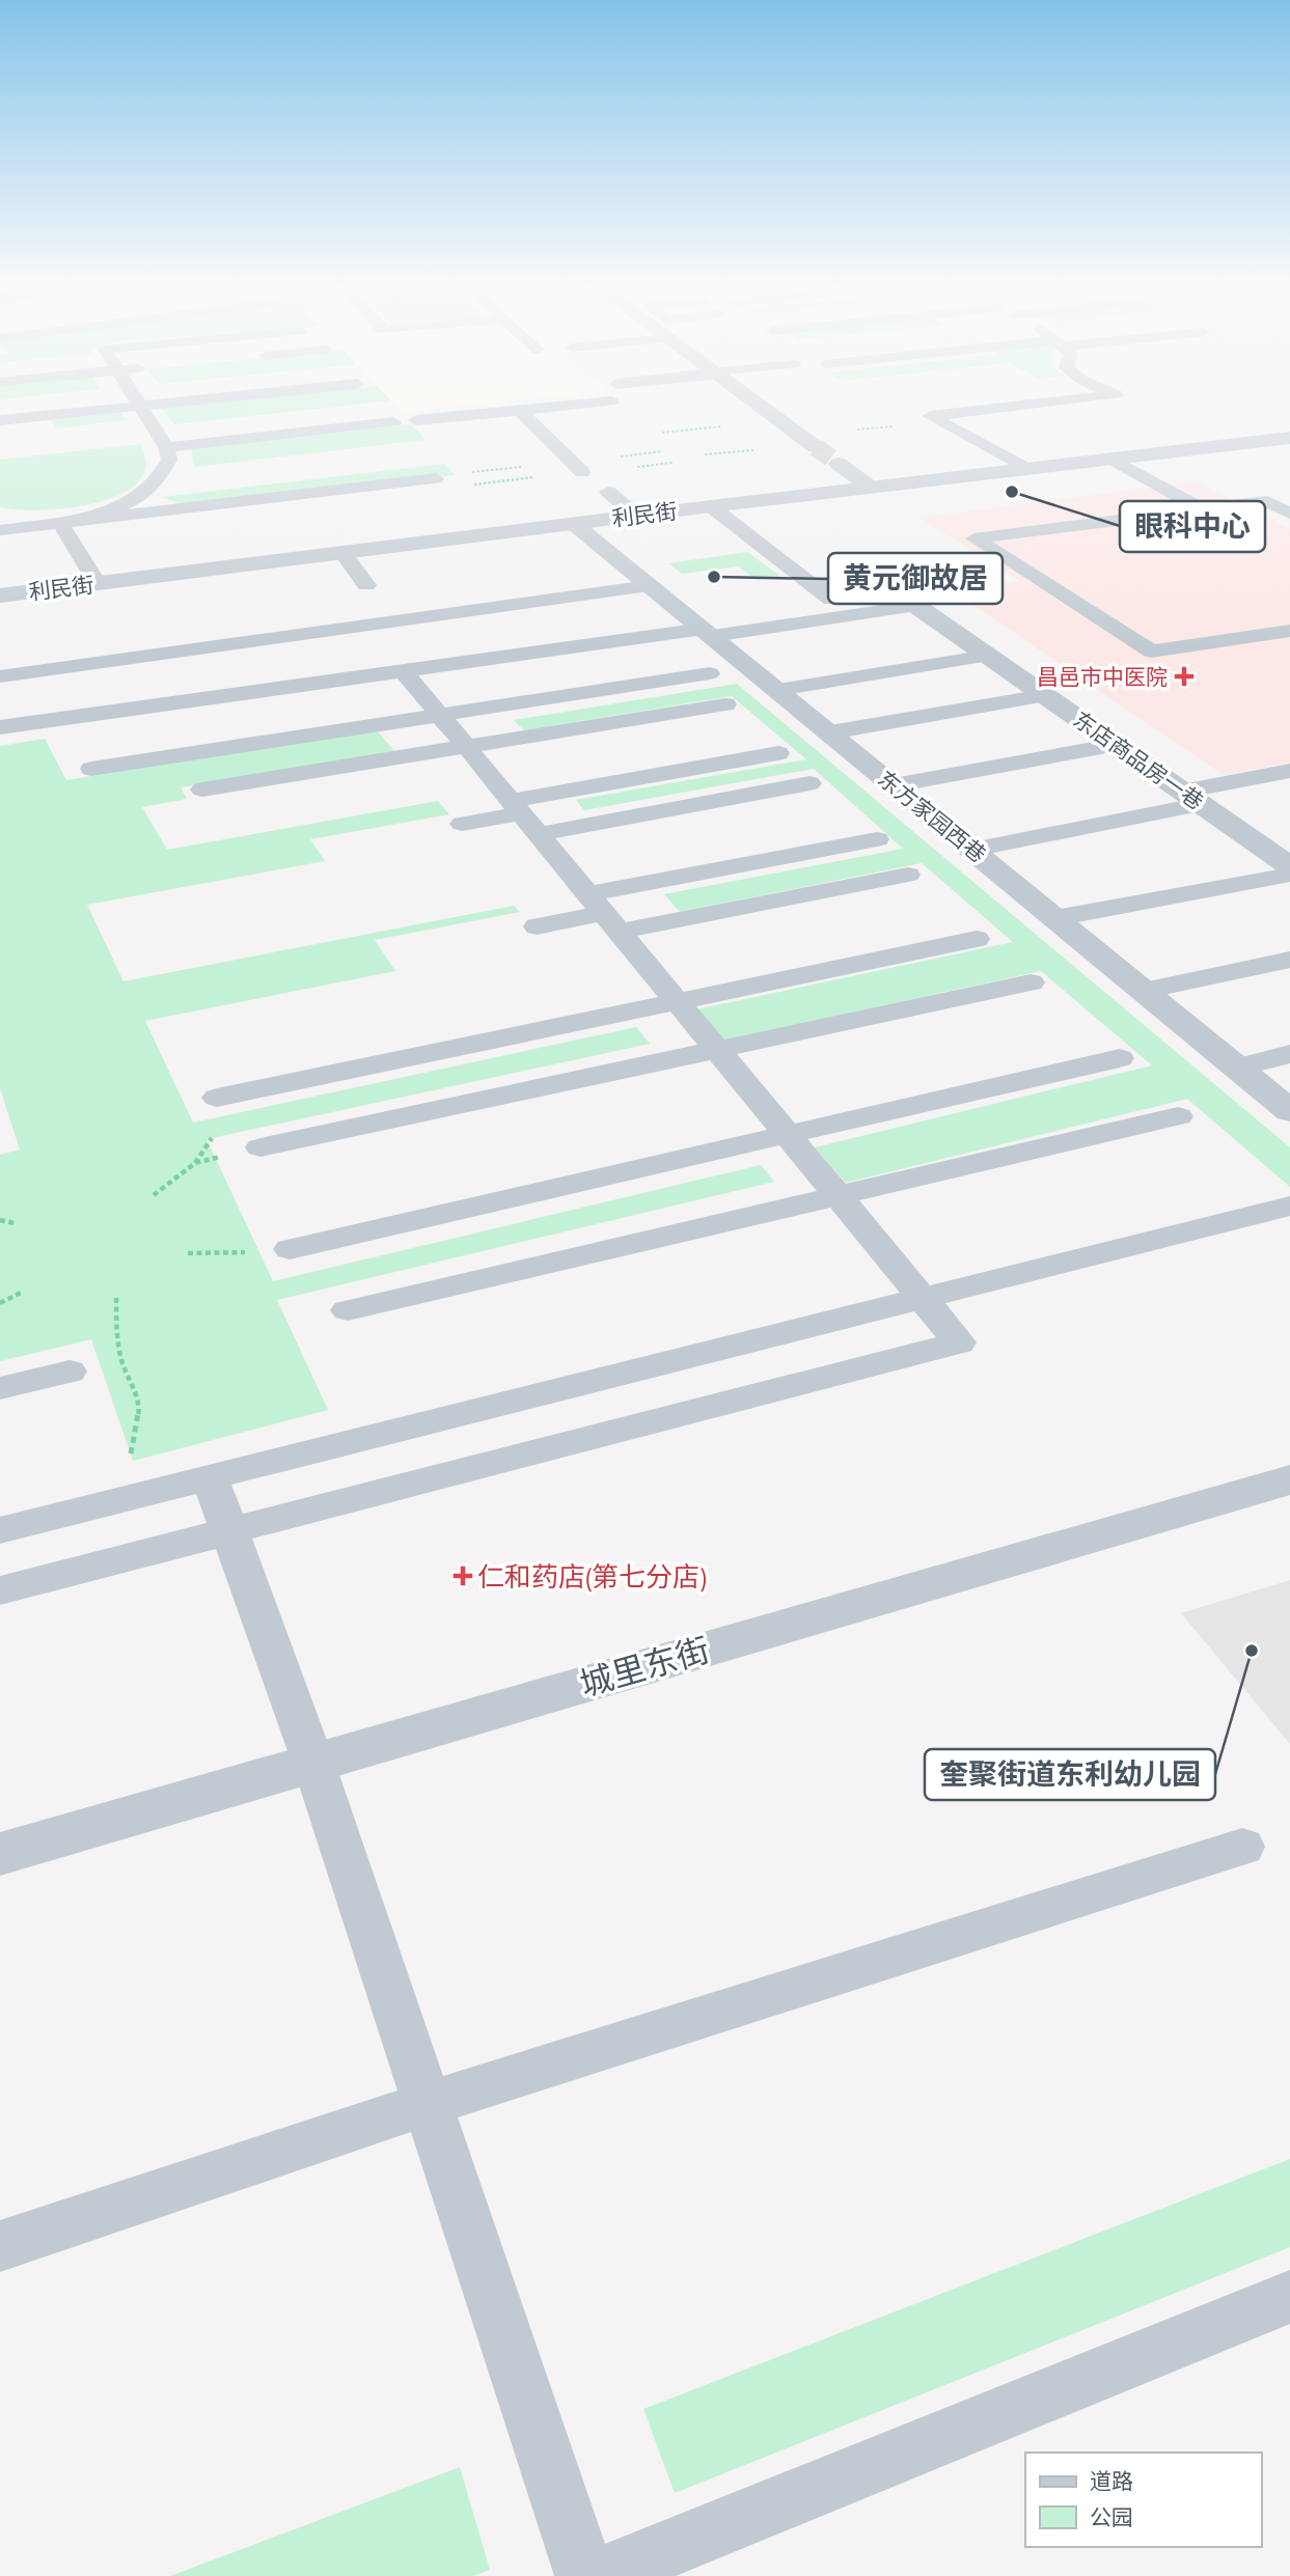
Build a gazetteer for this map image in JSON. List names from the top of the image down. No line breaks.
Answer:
{"streets":{"street":["利民街","东店商品房一巷","东方家园西巷","城里东街"]},"crossings":[["利民街","东方家园西巷"]],"places":{"other":["眼科中心","黄元御故居","奎聚街道东利幼儿园"],"health":["昌邑市中医院","仁和药店(第七分店)"]},"legend":["道路","公园"]}
